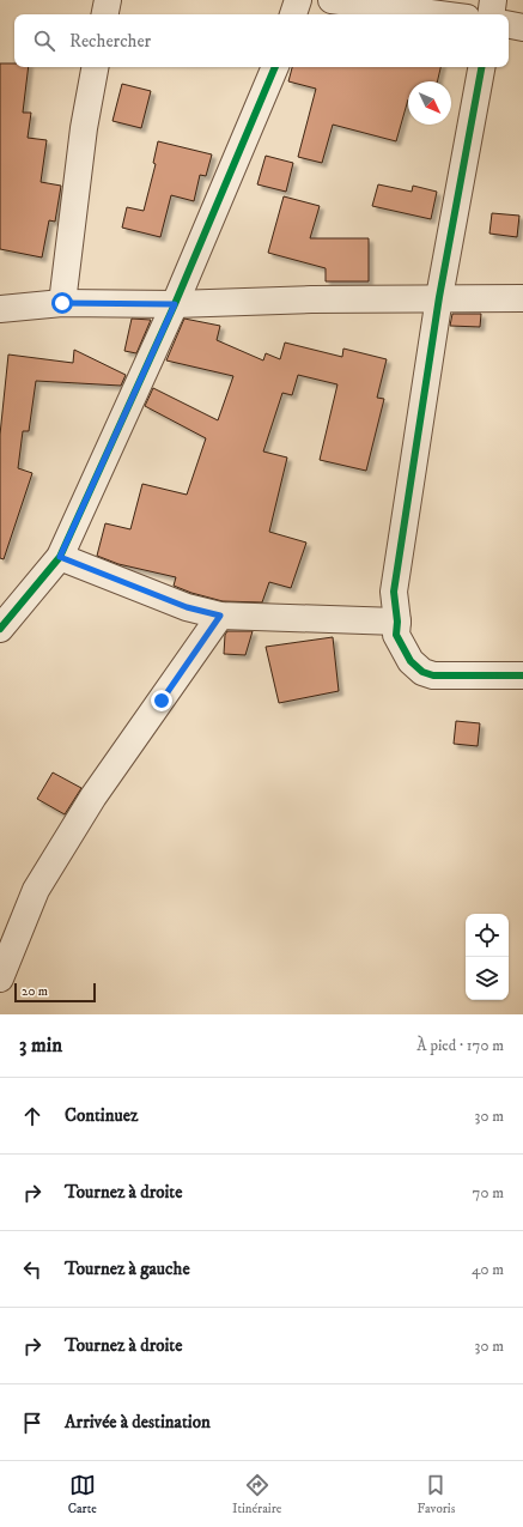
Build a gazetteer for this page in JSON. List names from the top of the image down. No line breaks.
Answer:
{"scale_bar":"20 m","north":"bottom right","page":{"search":"Rechercher","scale":"20 m","heading":["3 min","À pied · 170 m"],"list":[["Continuez","30 m"],["Tournez à droite","70 m"],["Tournez à gauche","40 m"],["Tournez à droite","30 m"],"Arrivée à destination"],"nav":["Carte","Itinéraire","Favoris"]}}
